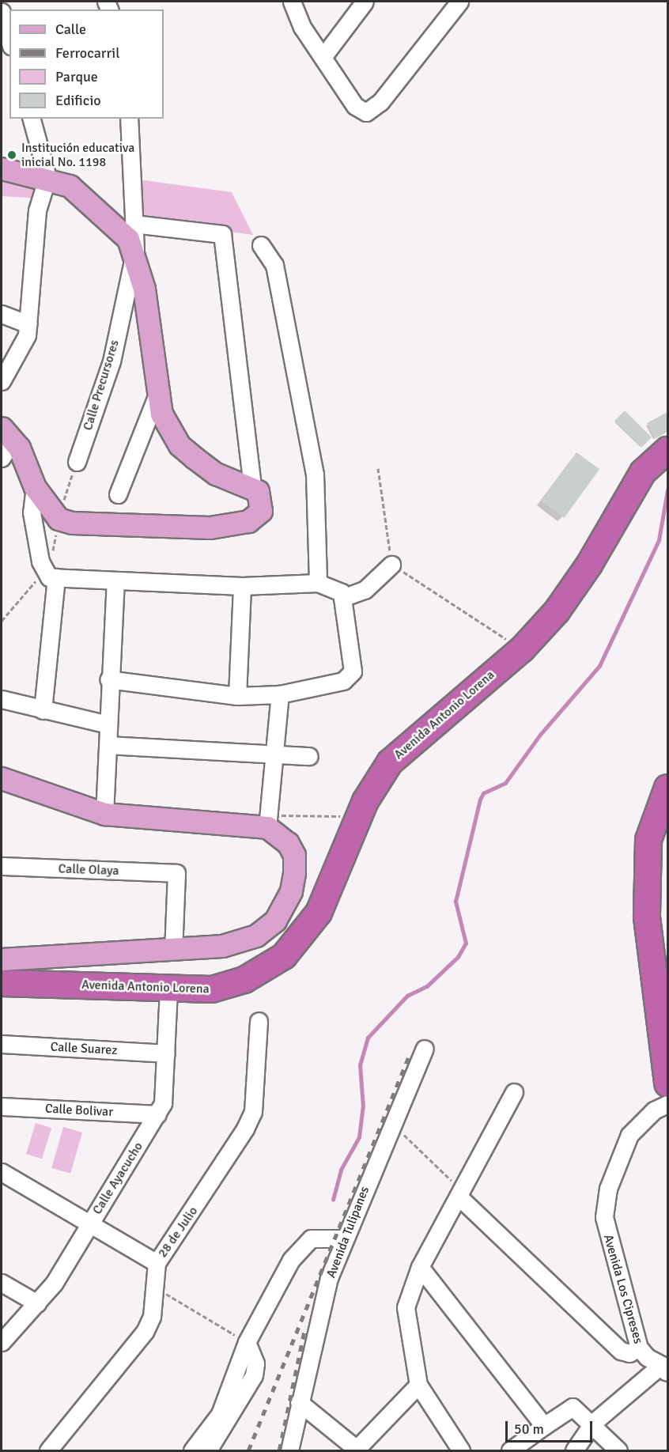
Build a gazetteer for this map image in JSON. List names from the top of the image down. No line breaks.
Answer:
{"streets":{"highway":["Avenida Antonio Lorena"],"street":["Calle Precursores","Calle Olaya","Calle Suarez","Calle Bolivar","Calle Ayacucho","28 de Julio","Avenida Tulipanes","Avenida Los Cipreses"]},"crossings":[["Avenida Antonio Lorena","Calle Ayacucho"],["Calle Suarez","Calle Ayacucho"],["Calle Bolivar","Calle Ayacucho"]],"places":["Institución educativa inicial No. 1198"],"legend":["Calle","Ferrocarril","Parque","Edificio"],"scale_bar":"50 m"}
